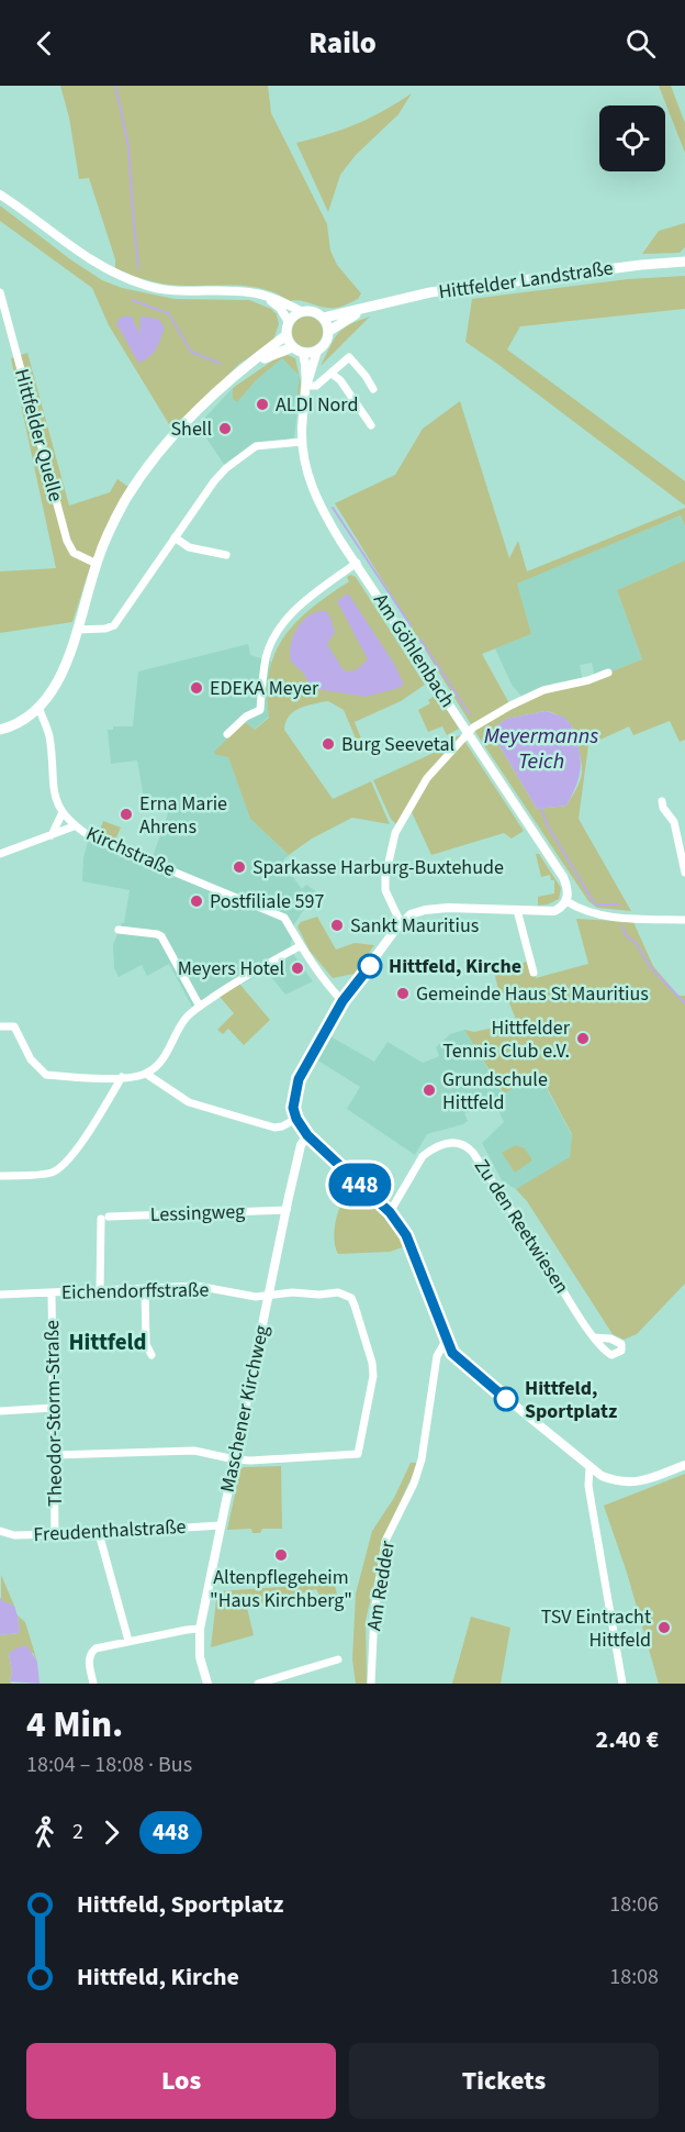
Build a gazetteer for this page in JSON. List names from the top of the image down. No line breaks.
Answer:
{"streets":{"main road":["Hittfelder Landstraße"],"street":["Hittfelder Quelle","Am Göhlenbach","Kirchstraße","Lessingweg","Zu den Reetwiesen","Eichendorffstraße","Maschener Kirchweg","Theodor-Storm-Straße","Freudenthalstraße","Am Redder"]},"crossings":[["Hittfelder Landstraße","Am Göhlenbach"],["Lessingweg","Eichendorffstraße"],["Lessingweg","Maschener Kirchweg"],["Eichendorffstraße","Maschener Kirchweg"],["Eichendorffstraße","Theodor-Storm-Straße"],["Maschener Kirchweg","Freudenthalstraße"],["Theodor-Storm-Straße","Freudenthalstraße"]],"districts":["Hittfeld"],"water":["Meyermanns Teich"],"places":["ALDI Nord","Shell","EDEKA Meyer","Burg Seevetal","Erna Marie Ahrens","Sparkasse Harburg-Buxtehude","Postfiliale 597","Sankt Mauritius","Hittfeld, Kirche","Meyers Hotel","Gemeinde Haus St Mauritius","Hittfelder Tennis Club e.V.","Grundschule Hittfeld","Hittfeld, Sportplatz","Altenpflegeheim \"Haus Kirchberg\"","TSV Eintracht Hittfeld"],"lines":["bus line 448"],"page":{"header":"Railo","on_map":"448","heading":["4 Min.","18:04 – 18:08 · Bus","2.40 €"],"legs":["2","448"],"list":[{"name":"Hittfeld, Sportplatz","value":"18:06"},{"name":"Hittfeld, Kirche","value":"18:08"}],"buttons":["Los","Tickets"]}}
